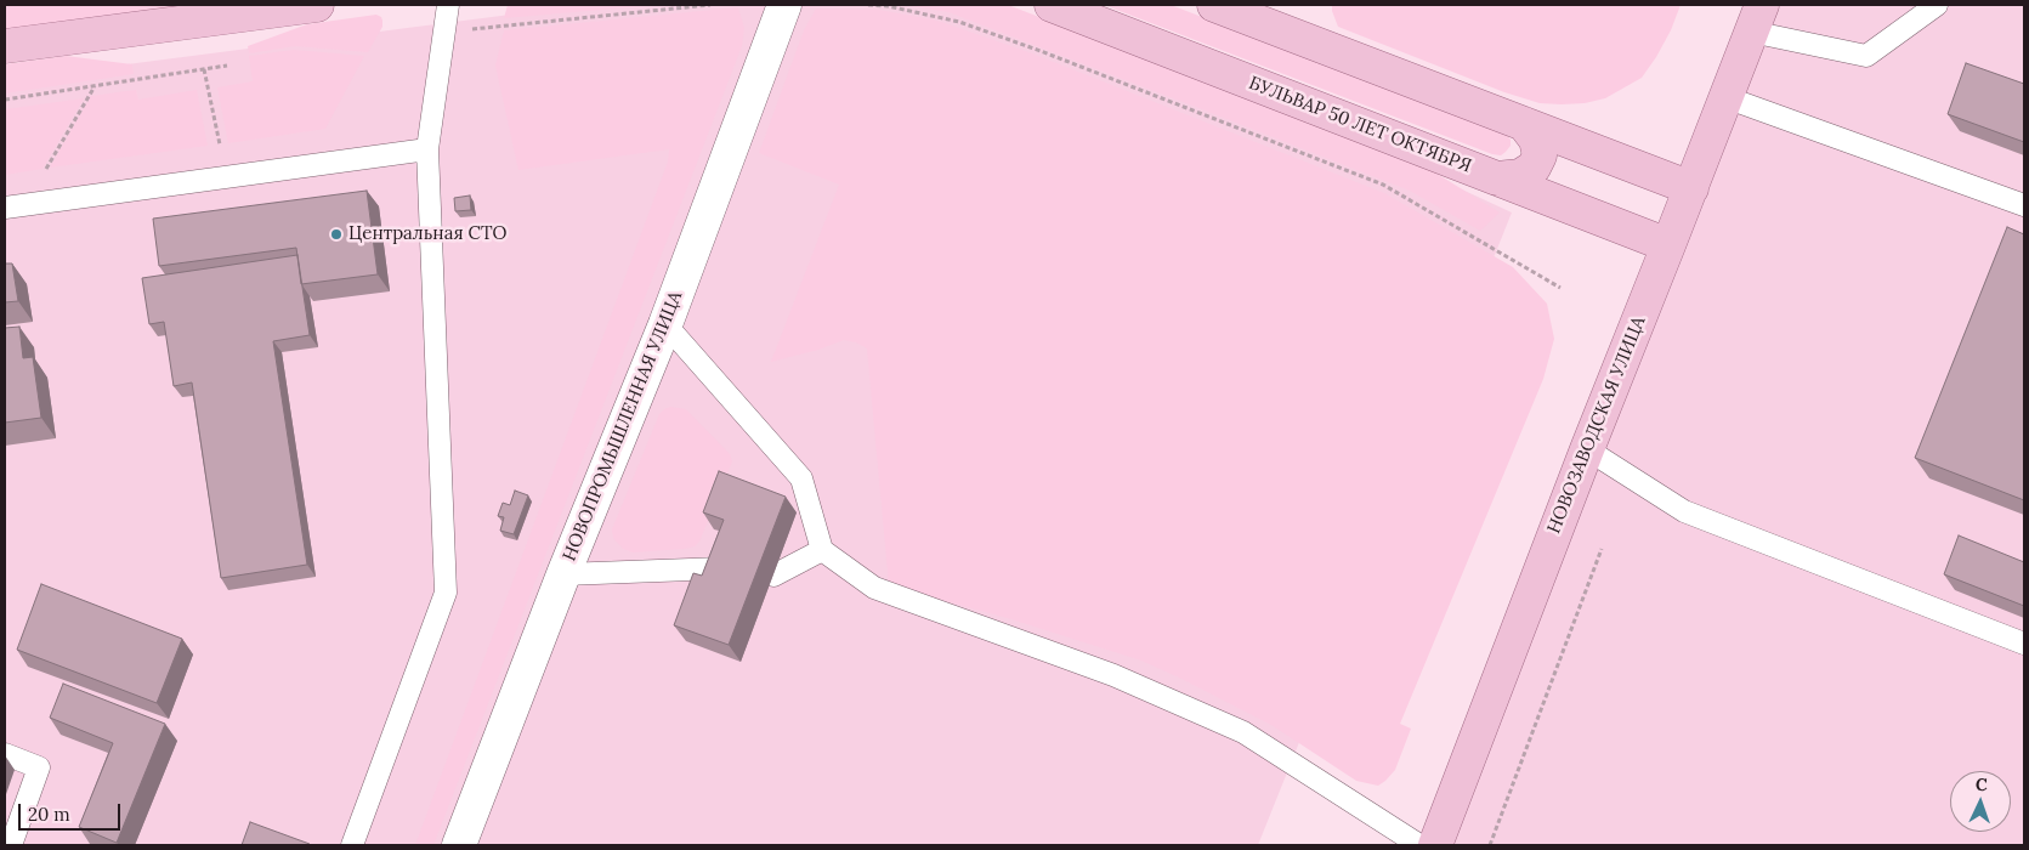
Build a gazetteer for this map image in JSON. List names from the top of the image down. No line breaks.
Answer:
{"streets":{"main road":["БУЛЬВАР 50 ЛЕТ ОКТЯБРЯ","НОВОЗАВОДСКАЯ УЛИЦА"],"street":["НОВОПРОМЫШЛЕННАЯ УЛИЦА"]},"crossings":[["БУЛЬВАР 50 ЛЕТ ОКТЯБРЯ","НОВОЗАВОДСКАЯ УЛИЦА"]],"places":["Центральная СТО"],"scale_bar":"20 m","north":"top"}
